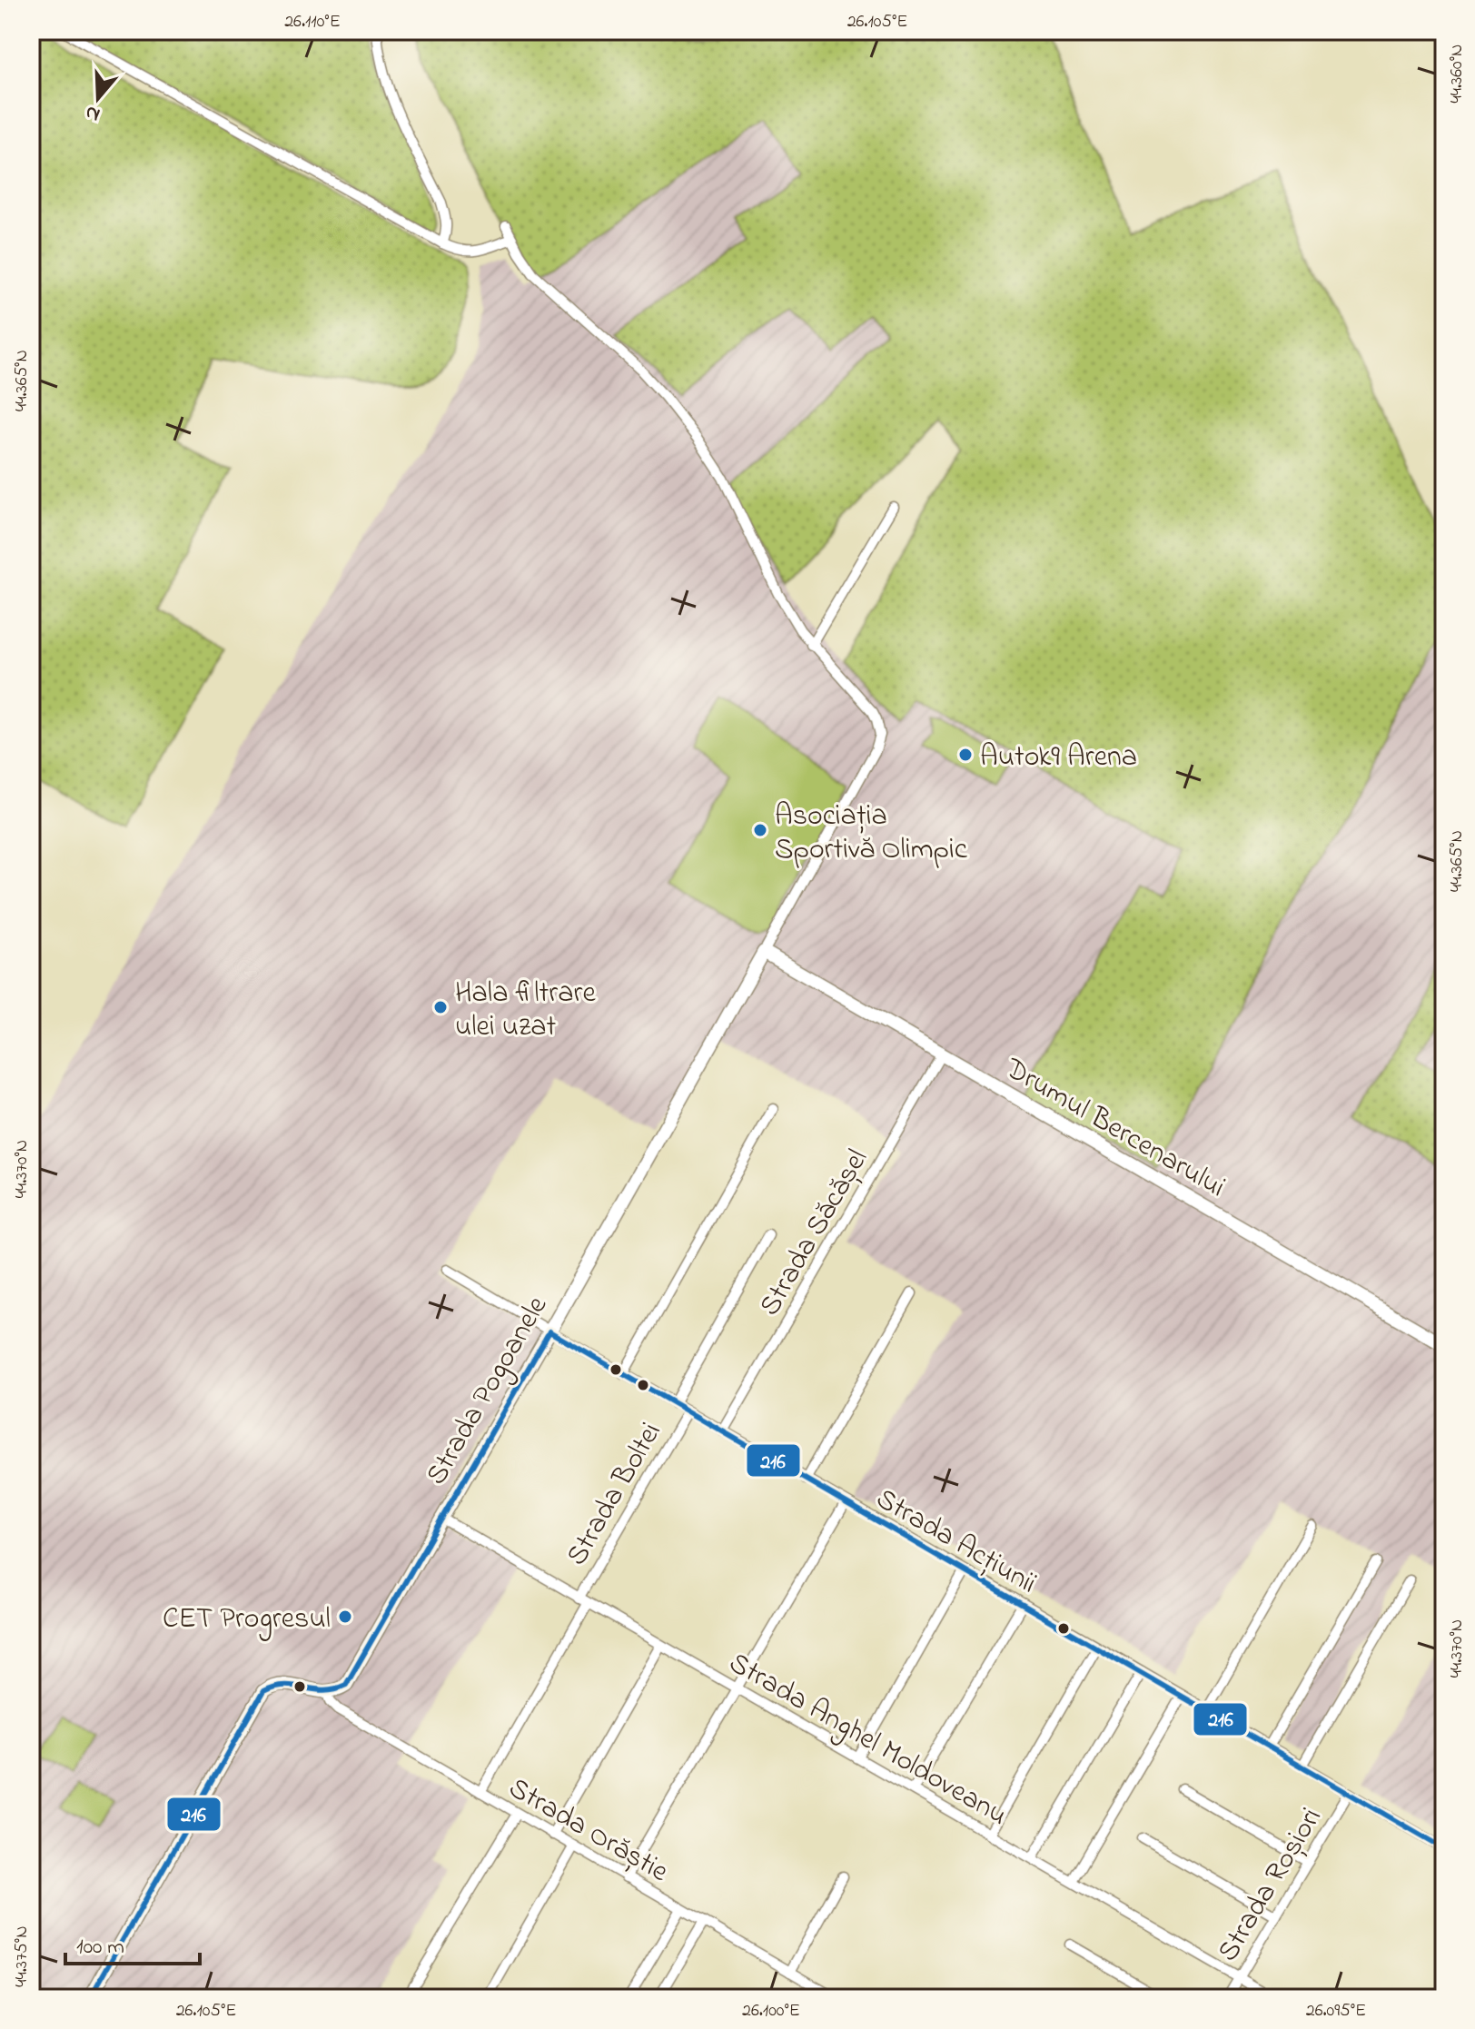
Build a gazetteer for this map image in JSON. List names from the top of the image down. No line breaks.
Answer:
{"streets":{"street":["Drumul Bercenarului","Strada Săcășel","Strada Pogoanele","Strada Boltei","Strada Acțiunii","Strada Anghel Moldoveanu","Strada Orăștie","Strada Roșiori"]},"crossings":[["Drumul Bercenarului","Strada Săcășel"],["Drumul Bercenarului","Strada Pogoanele"],["Strada Săcășel","Strada Acțiunii"],["Strada Pogoanele","Strada Acțiunii"],["Strada Pogoanele","Strada Anghel Moldoveanu"],["Strada Pogoanele","Strada Orăștie"],["Strada Boltei","Strada Acțiunii"],["Strada Boltei","Strada Anghel Moldoveanu"],["Strada Boltei","Strada Orăștie"],["Strada Acțiunii","Strada Roșiori"],["Strada Anghel Moldoveanu","Strada Roșiori"]],"places":["Autok9 Arena","Asociația Sportivă Olimpic","Hala filtrare ulei uzat","CET Progresul"],"lines":["transit line 216"],"scale_bar":"100 m","north":"bottom","coordinates":["26.110°E","26.105°E","44.360°N","44.365°N","44.370°N","44.375°N","26.100°E","26.095°E"]}
